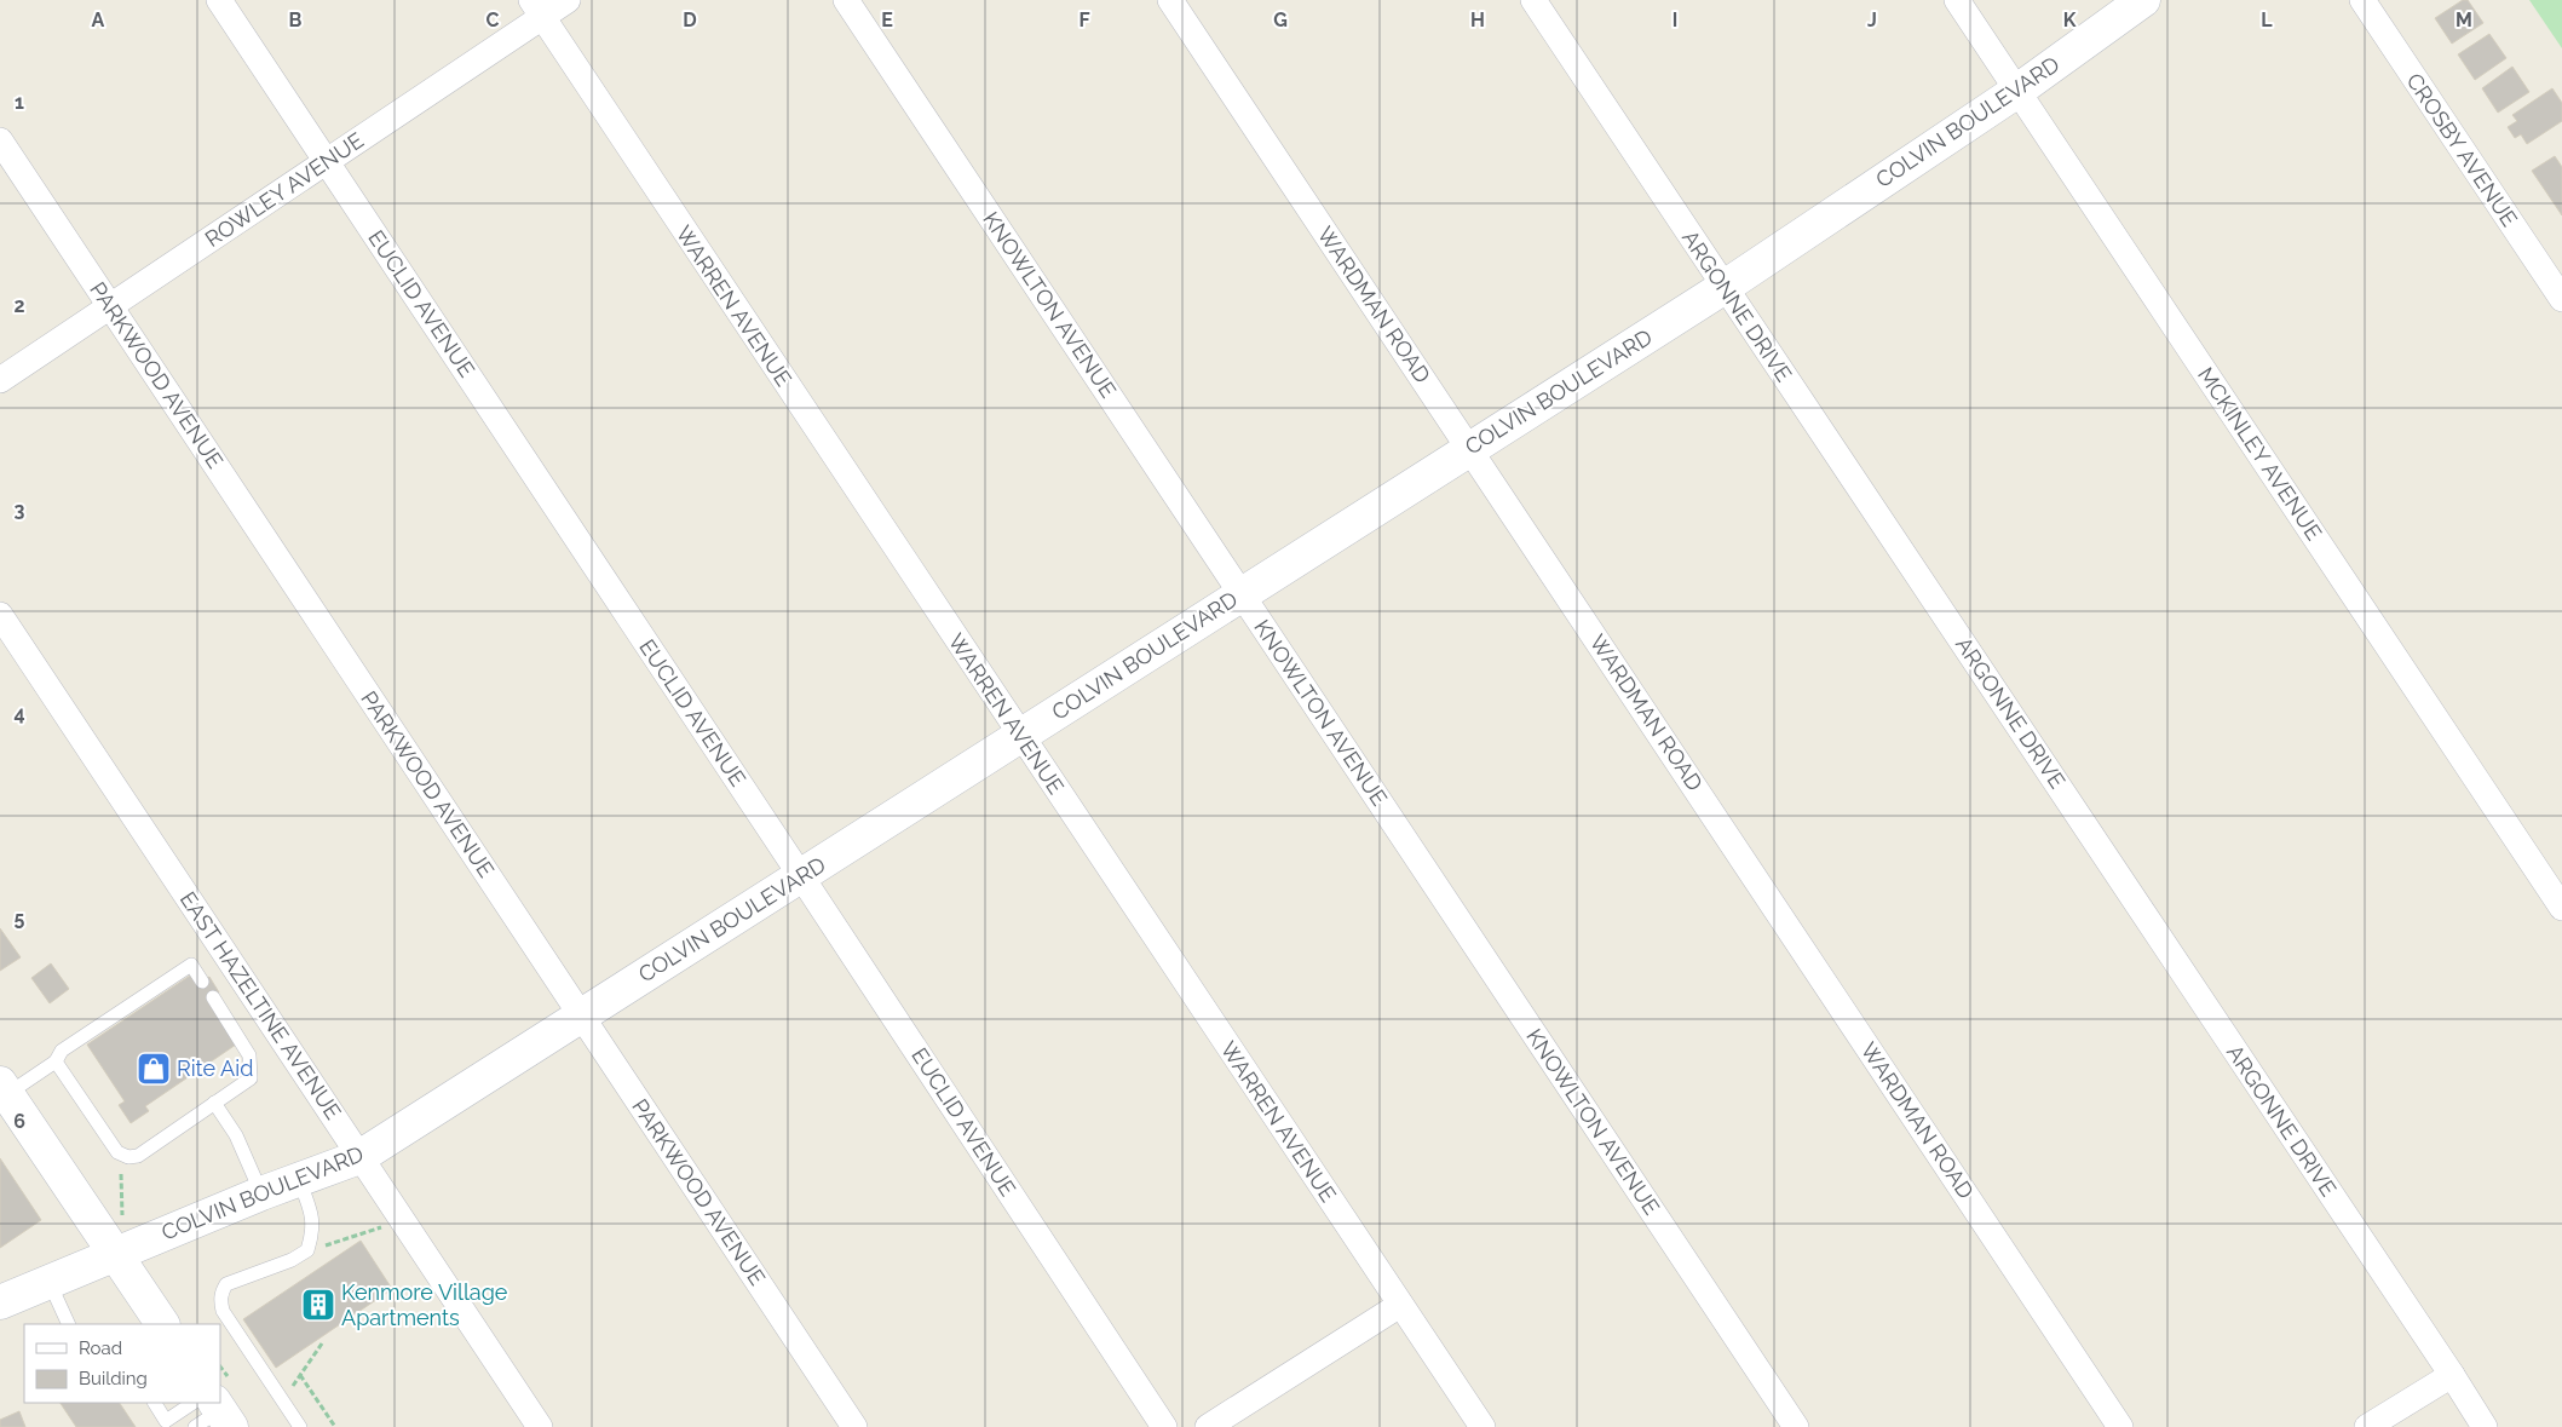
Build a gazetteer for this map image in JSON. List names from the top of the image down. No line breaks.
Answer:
{"streets":{"street":["COLVIN BOULEVARD","CROSBY AVENUE","ROWLEY AVENUE","EUCLID AVENUE","KNOWLTON AVENUE","WARDMAN ROAD","WARREN AVENUE","ARGONNE DRIVE","PARKWOOD AVENUE","MCKINLEY AVENUE","EAST HAZELTINE AVENUE"]},"crossings":[["COLVIN BOULEVARD","EUCLID AVENUE"],["COLVIN BOULEVARD","KNOWLTON AVENUE"],["COLVIN BOULEVARD","WARDMAN ROAD"],["COLVIN BOULEVARD","WARREN AVENUE"],["COLVIN BOULEVARD","ARGONNE DRIVE"],["COLVIN BOULEVARD","PARKWOOD AVENUE"],["COLVIN BOULEVARD","MCKINLEY AVENUE"],["COLVIN BOULEVARD","EAST HAZELTINE AVENUE"],["ROWLEY AVENUE","EUCLID AVENUE"],["ROWLEY AVENUE","WARREN AVENUE"],["ROWLEY AVENUE","PARKWOOD AVENUE"]],"places":{"shop":["Rite Aid"],"building":["Kenmore Village Apartments"]},"legend":["Road","Building"],"grid":{"columns":["A","B","C","D","E","F","G","H","I","J","K","L","M"],"rows":["1","2","3","4","5","6"]}}
